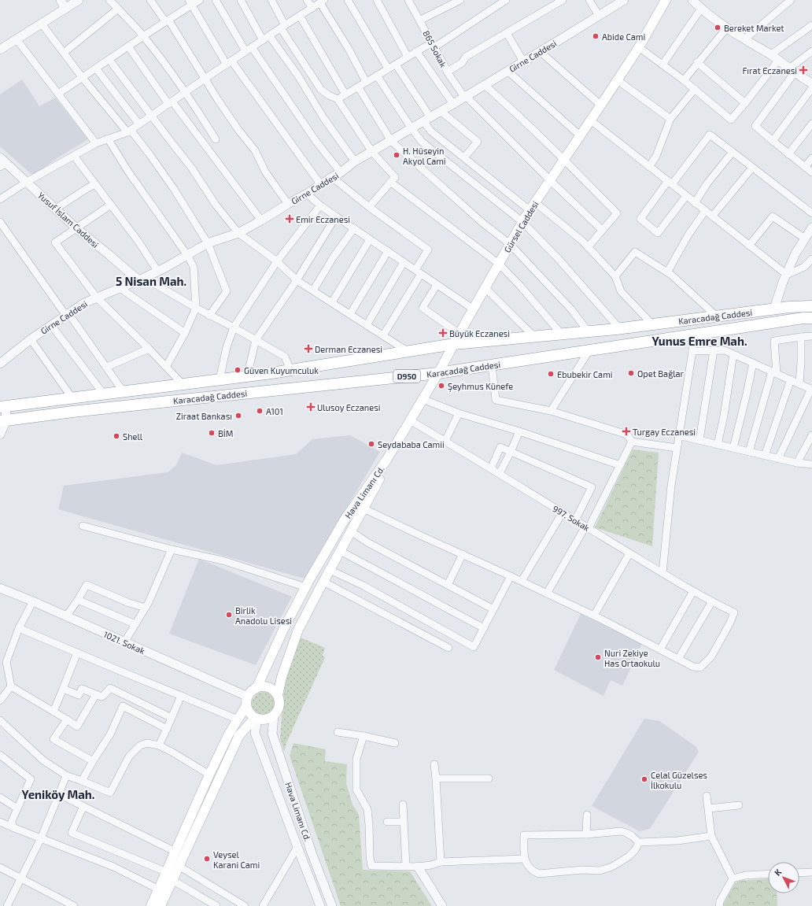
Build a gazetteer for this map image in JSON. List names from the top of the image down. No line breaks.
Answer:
{"streets":{"highway":["Karacadağ Caddesi","D950"],"main road":["Gürsel Caddesi","Hava Limanı Cd."],"street":["865 Sokak","Girne Caddesi","Yusuf İslam Caddesi","997. Sokak","1021. Sokak"]},"crossings":[["865 Sokak","Girne Caddesi"],["865 Sokak","Gürsel Caddesi"],["Girne Caddesi","Yusuf İslam Caddesi"],["Gürsel Caddesi","Karacadağ Caddesi"],["Gürsel Caddesi","Hava Limanı Cd."],["Gürsel Caddesi","997. Sokak"],["Hava Limanı Cd.","1021. Sokak"]],"districts":["5 Nisan Mah.","Yunus Emre Mah.","Yeniköy Mah."],"places":{"other":["Bereket Market","Abide Cami","H. Hüseyin Akyol Cami","Güven Kuyumculuk","Opet Bağlar","Ebubekir Cami","Şeyhmus Künefe","A101","Ziraat Bankası","BİM","Shell","Seydababa Camii","Birlik Anadolu Lisesi","Nuri Zekiye Has Ortaokulu","Celal Güzelses İlkokulu","Veysel Karani Cami"],"health":["Fırat Eczanesi","Emir Eczanesi","Büyük Eczanesi","Derman Eczanesi","Ulusoy Eczanesi","Turgay Eczanesi"]},"north":"top left"}
